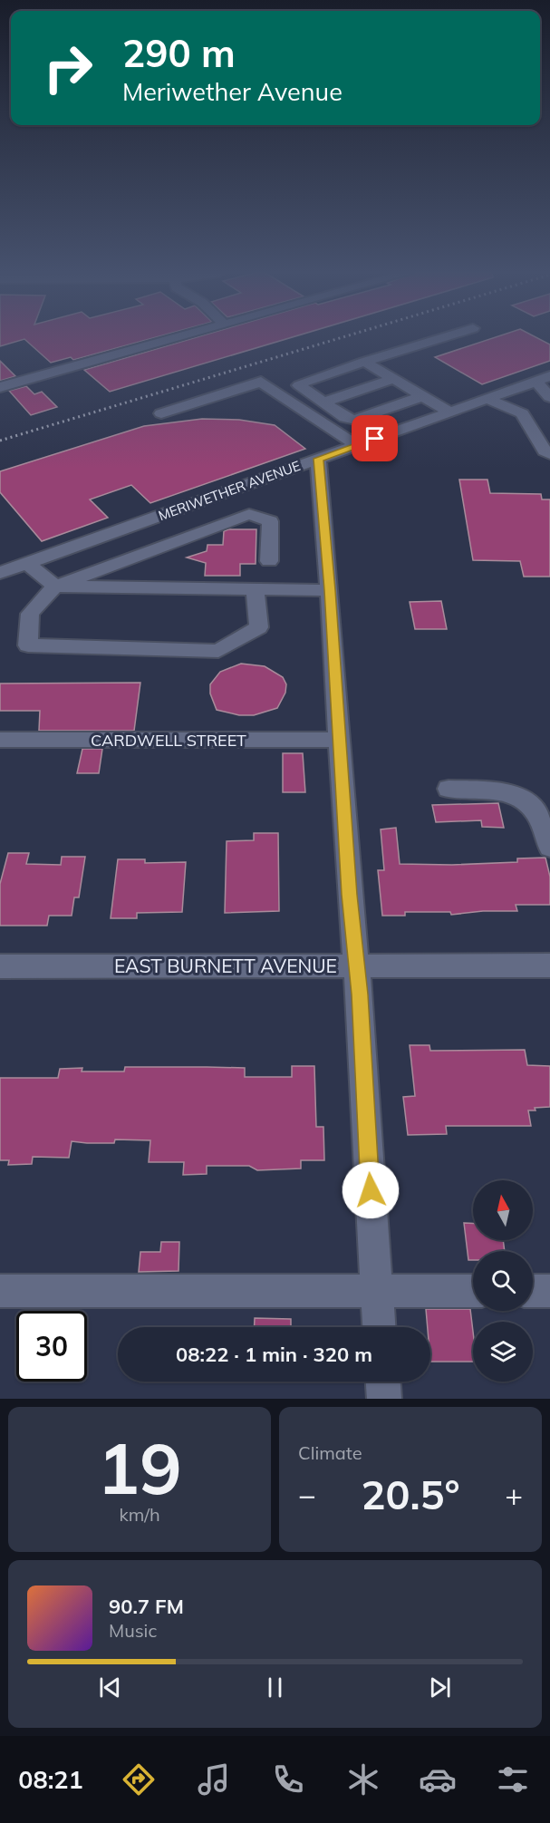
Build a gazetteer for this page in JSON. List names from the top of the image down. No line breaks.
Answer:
{"streets":{"street":["MERIWETHER AVENUE","CARDWELL STREET","EAST BURNETT AVENUE"]},"north":"top","page":{"turn":["290 m","Meriwether Avenue"],"limit":"30","trip":"08:22 · 1 min · 320 m","tile":[["19","km/h"],"Climate"],"heat":["−","20.5°","+"],"song":["90.7 FM","Music"],"tabs":"08:21"}}
